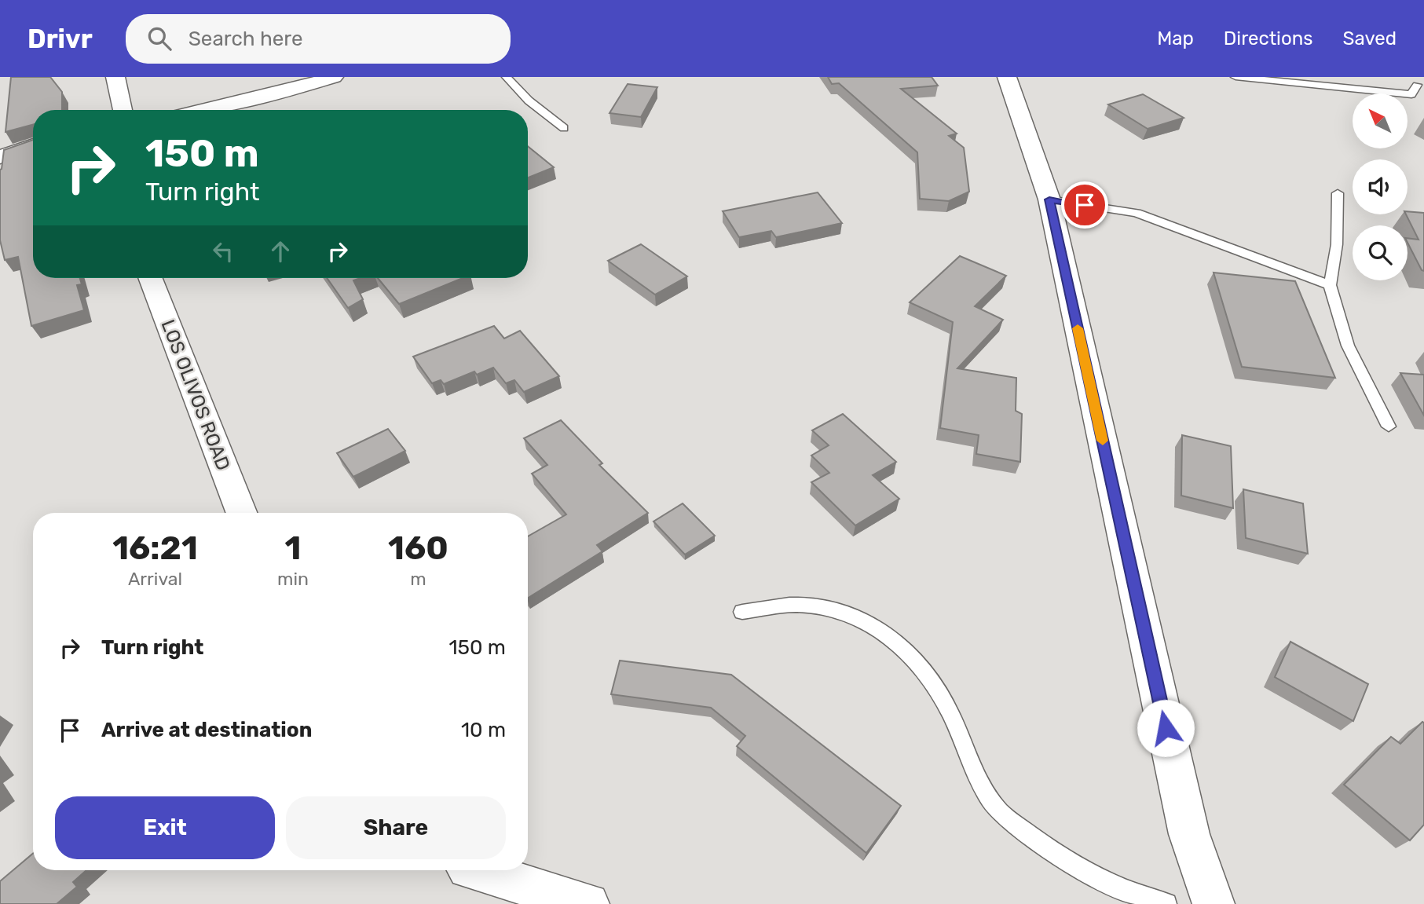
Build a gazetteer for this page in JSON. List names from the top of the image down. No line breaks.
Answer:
{"streets":{"street":["LOS OLIVOS ROAD"]},"north":"top left","page":{"header":"Drivr","search":"Search here","nav":["Map","Directions","Saved"],"turn":["150 m","Turn right"],"eta":["16:21","Arrival","1","min","160","m"],"list":[{"name":"Turn right","value":"150 m"},{"name":"Arrive at destination","value":"10 m"}],"buttons":["Exit","Share"]}}
